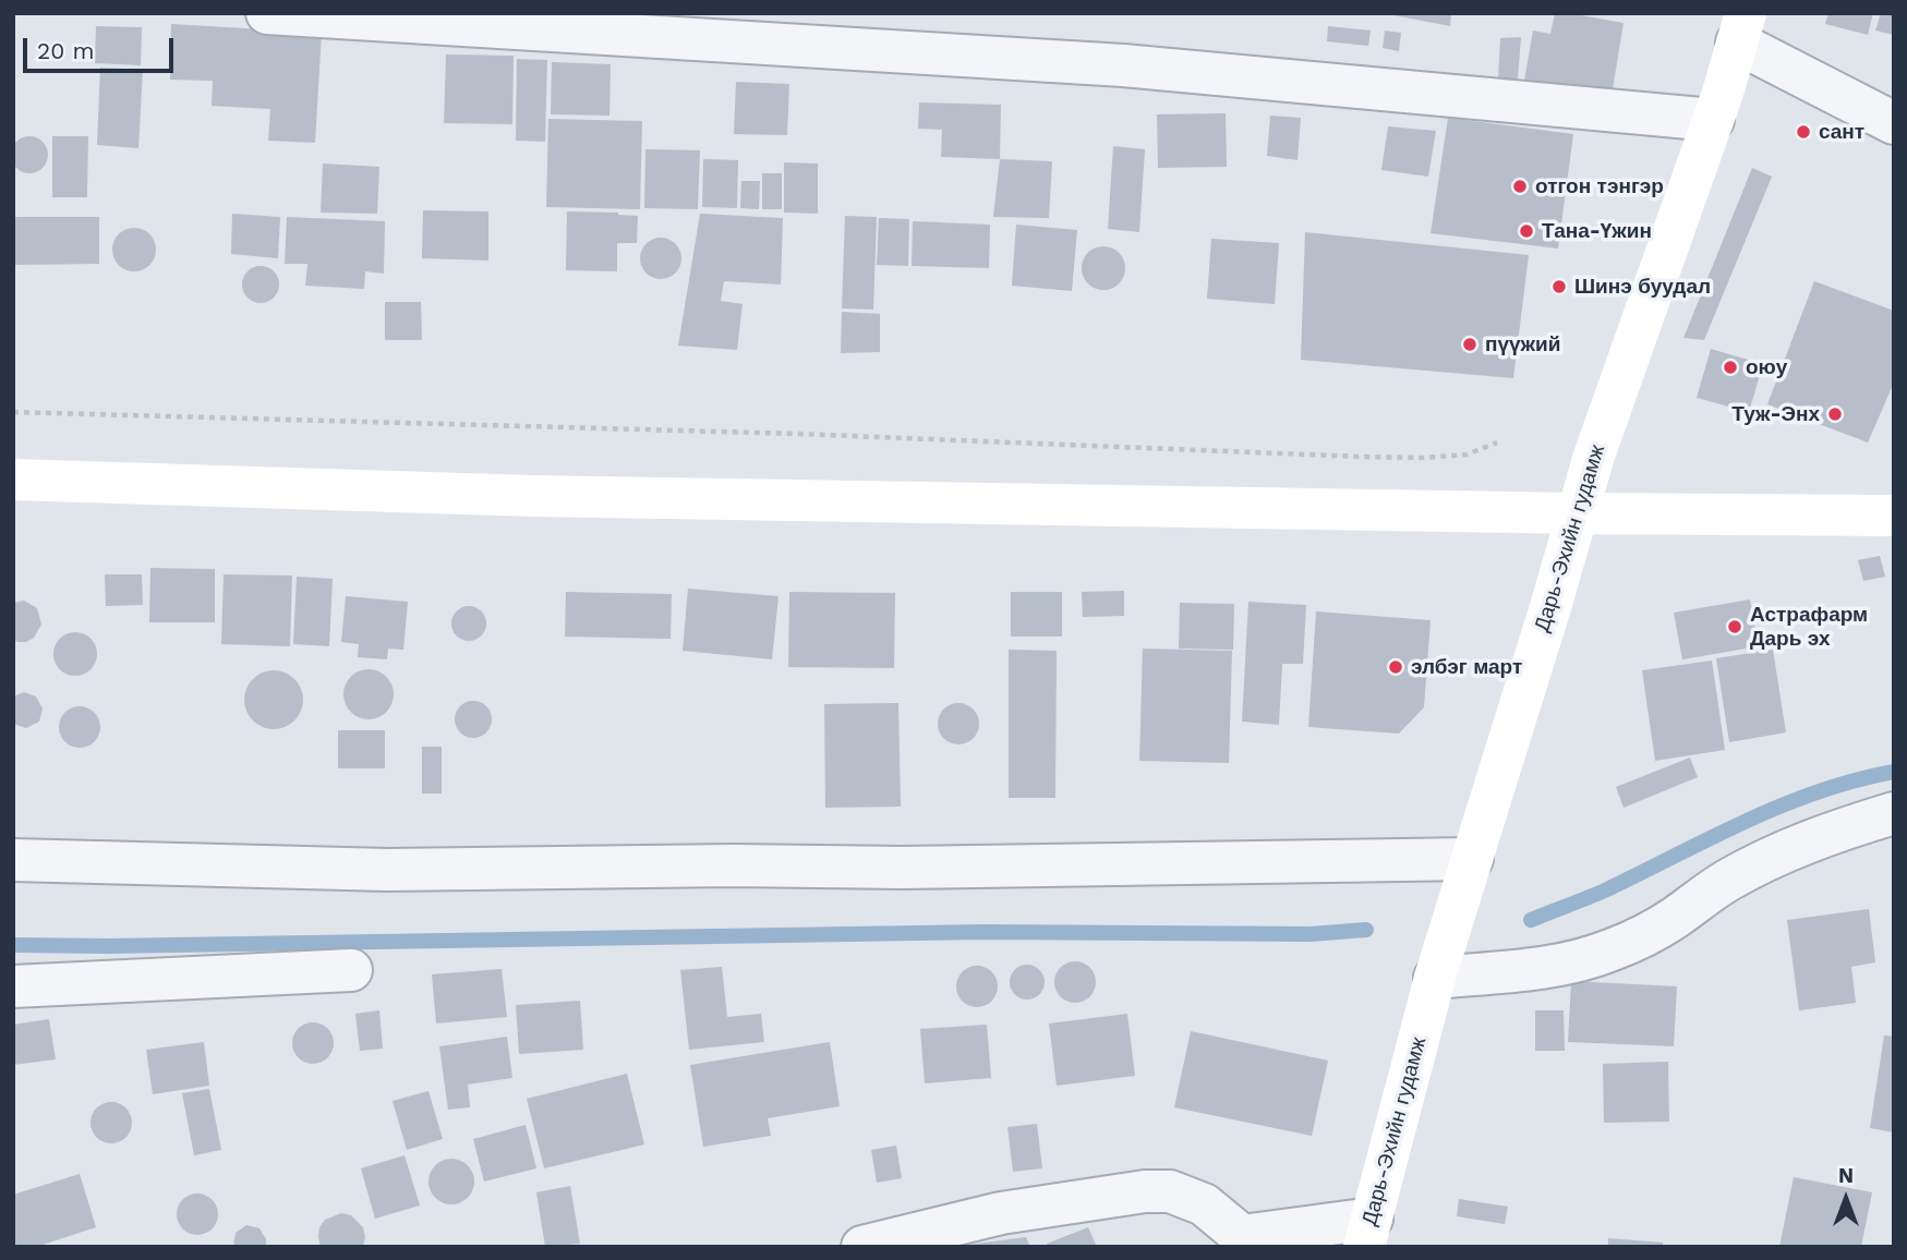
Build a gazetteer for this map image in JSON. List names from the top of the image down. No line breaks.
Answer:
{"streets":{"main road":["Дарь-Эхийн гудамж"]},"places":["сант","отгон тэнгэр","Тана-Үжин","Шинэ буудал","пүүжий","оюу","Туж-Энх","Астрафарм Дарь эх","элбэг март"],"scale_bar":"20 m","north":"top"}
